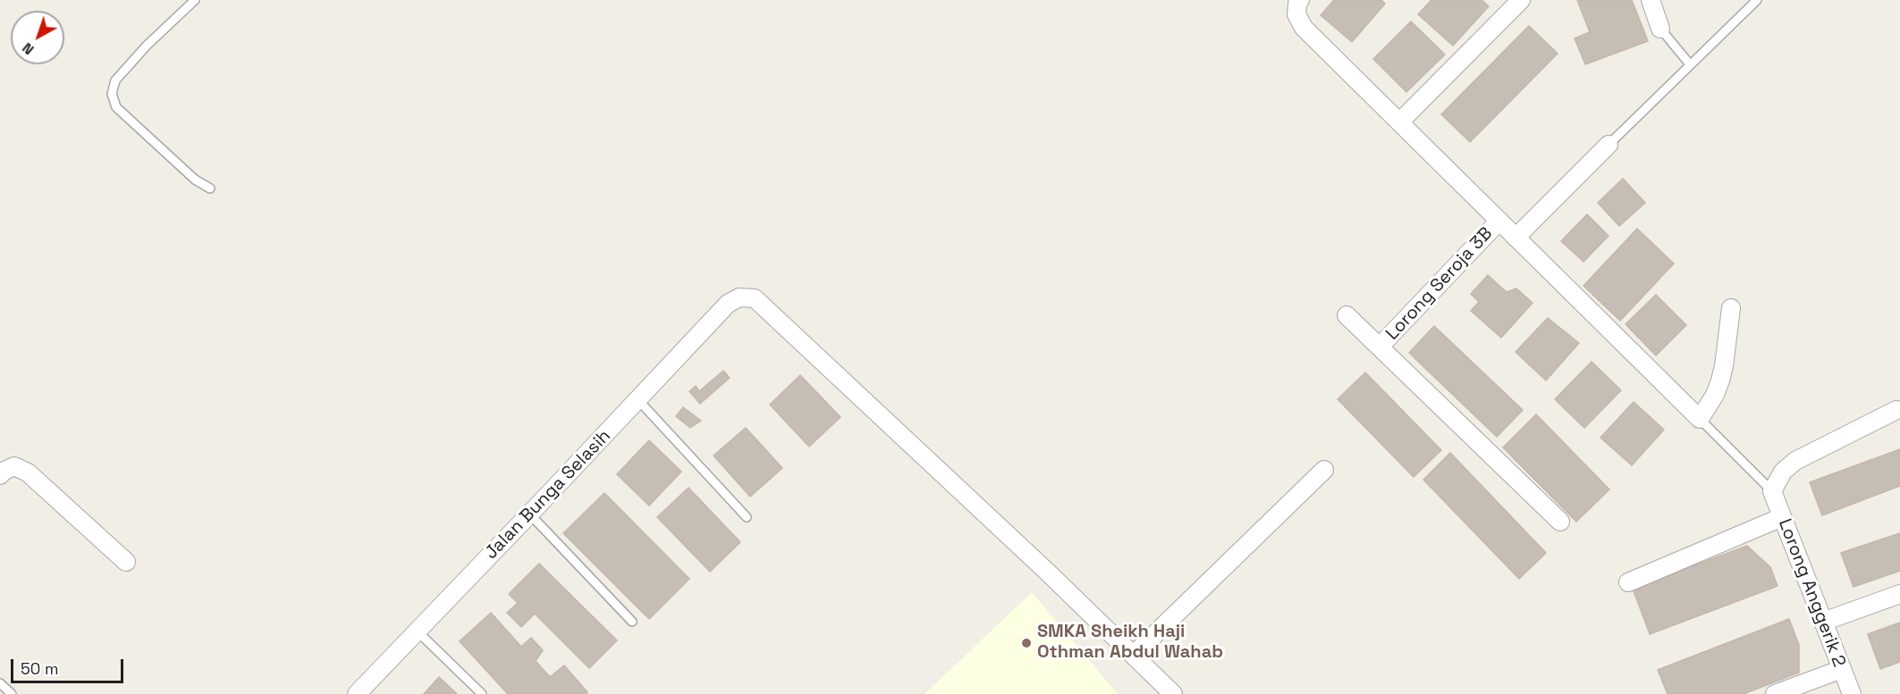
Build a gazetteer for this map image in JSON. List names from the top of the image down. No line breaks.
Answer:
{"streets":{"street":["Lorong Seroja 3B","Jalan Bunga Selasih","Lorong Anggerik 2"]},"places":["SMKA Sheikh Haji Othman Abdul Wahab"],"scale_bar":"50 m","north":"bottom left"}
